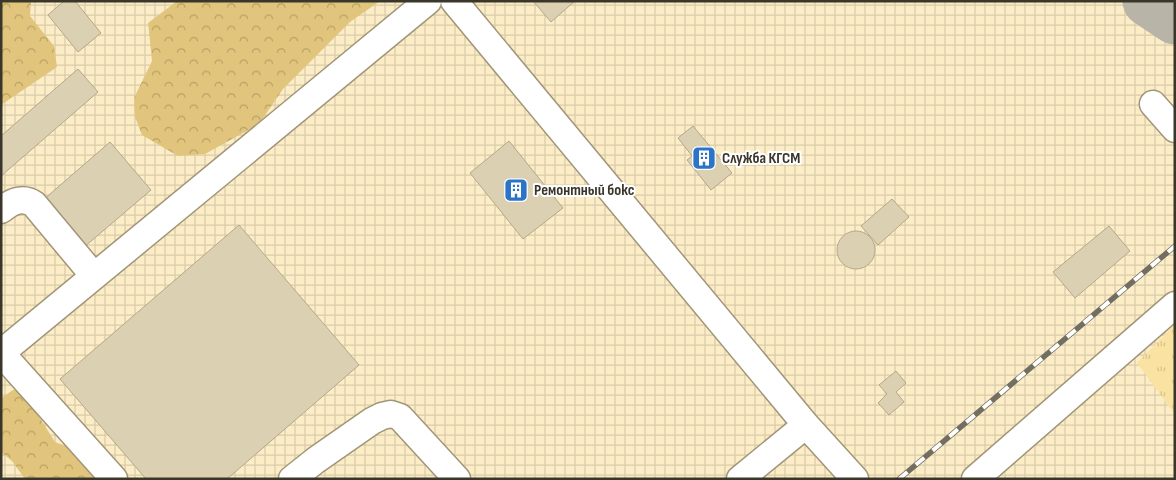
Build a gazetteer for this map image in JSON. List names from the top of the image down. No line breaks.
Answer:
{"places":{"building":["Служба КГСМ","Ремонтный бокс"]}}
